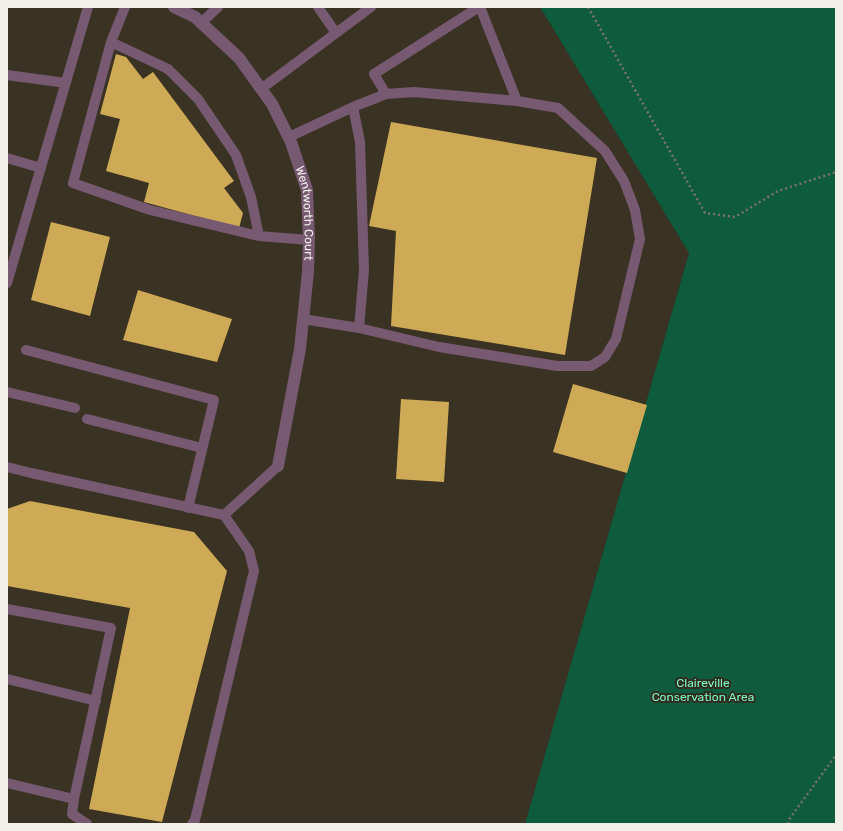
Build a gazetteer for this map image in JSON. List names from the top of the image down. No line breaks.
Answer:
{"streets":{"street":["Wentworth Court"]},"parks":["Claireville Conservation Area"]}
